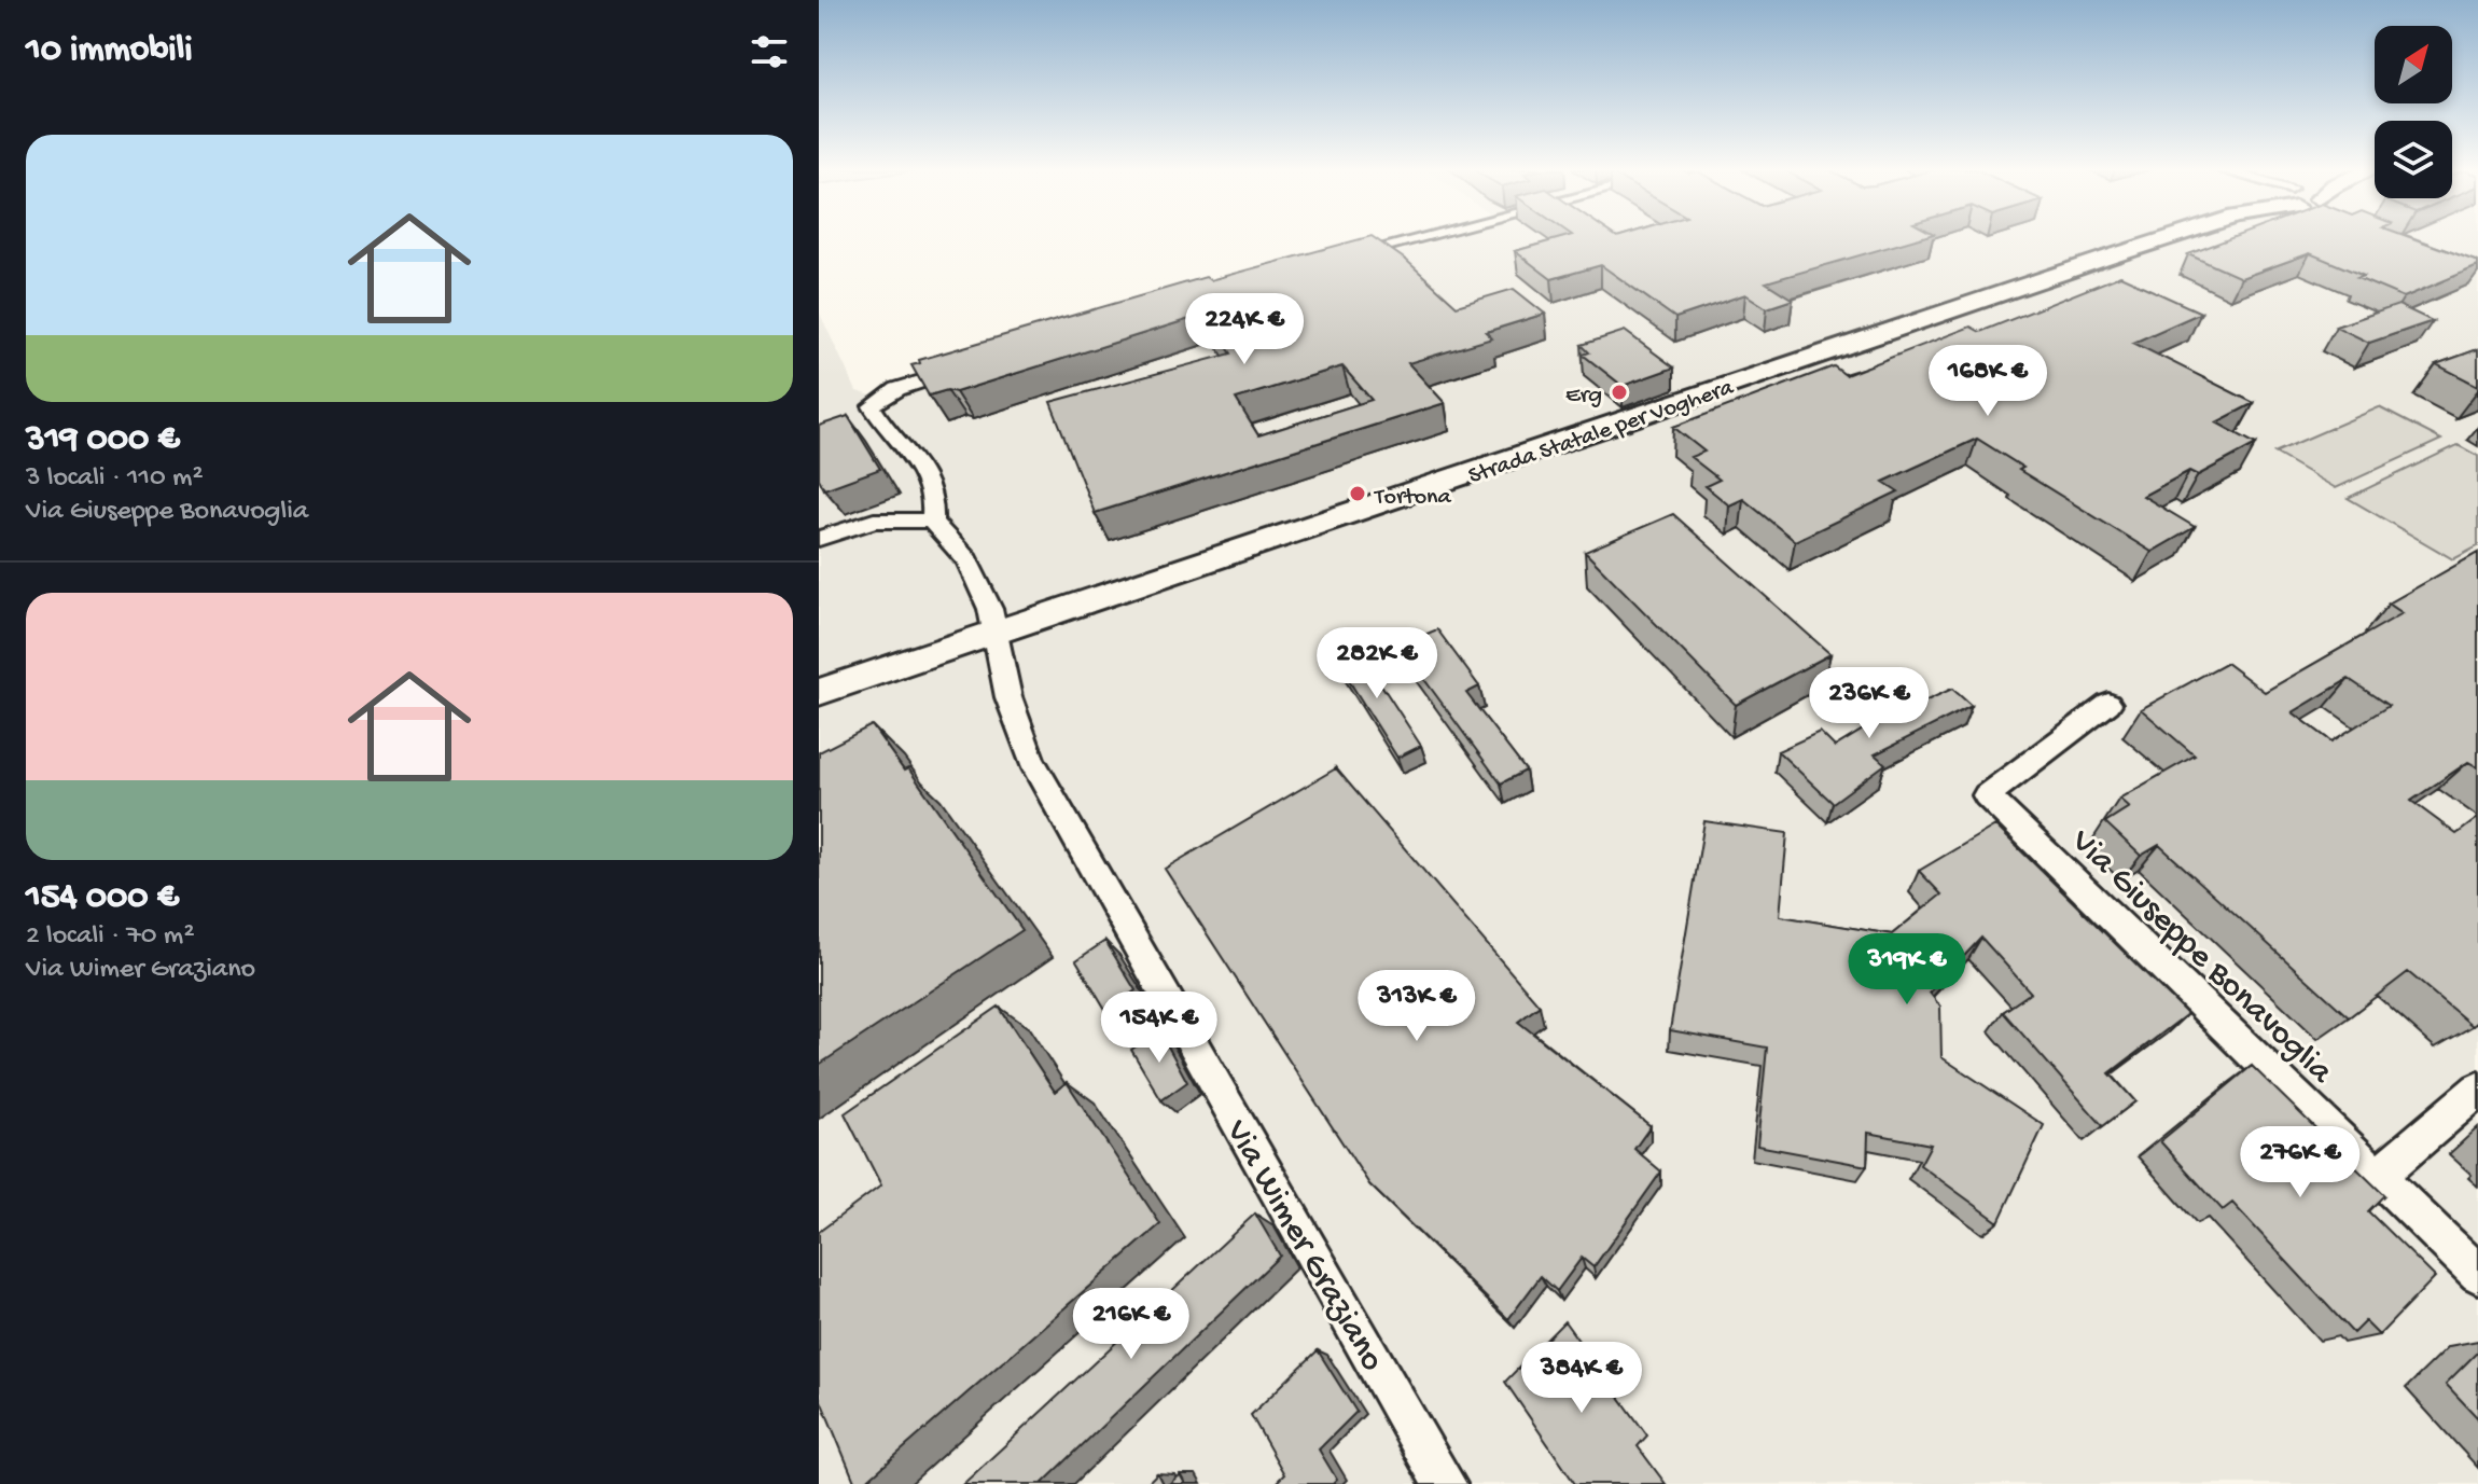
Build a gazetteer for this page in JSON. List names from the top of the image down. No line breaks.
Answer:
{"streets":{"main road":["Strada Statale per Voghera"],"street":["Via Giuseppe Bonavoglia","Via Wimer Graziano"]},"crossings":[["Strada Statale per Voghera","Via Wimer Graziano"]],"places":["Erg","Tortona"],"north":"top right","page":{"heading":"10 immobili","list":[{"name":"319 000 €","note":"3 locali · 110 m² · Via Giuseppe Bonavoglia"},{"name":"154 000 €","note":"2 locali · 70 m² · Via Wimer Graziano"}],"price":["224K €","168K €","282K €","236K €","319K €","313K €","154K €","276K €","216K €","384K €"]}}
